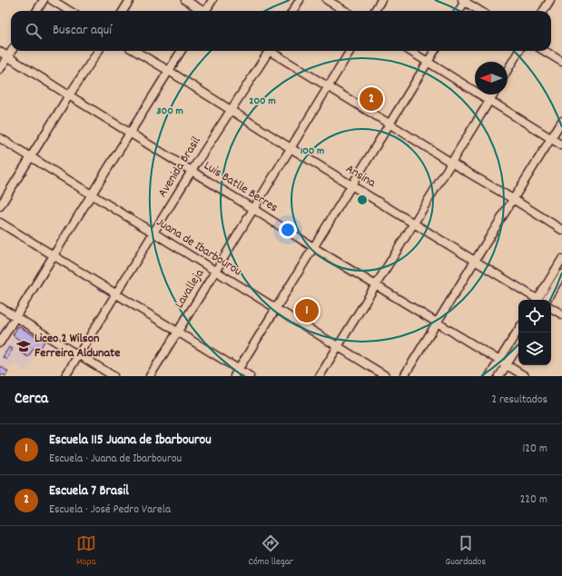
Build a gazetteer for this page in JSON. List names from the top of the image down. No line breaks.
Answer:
{"streets":{"street":["Avenida Brasil","Ansina","Luis Batlle Berres","Juana de Ibarbourou","Lavalleja"]},"crossings":[["Avenida Brasil","Ansina"],["Avenida Brasil","Luis Batlle Berres"],["Avenida Brasil","Juana de Ibarbourou"],["Ansina","Lavalleja"],["Luis Batlle Berres","Lavalleja"],["Juana de Ibarbourou","Lavalleja"]],"places":{"school or university":["Liceo 2 Wilson Ferreira Aldunate"]},"north":"left","page":{"search":"Buscar aquí","pins":["2","1"],"heading":["Cerca","2 resultados"],"list":[{"mark":"1","name":"Escuela 115 Juana de Ibarbourou","note":"Escuela · Juana de Ibarbourou","value":"120 m"},{"mark":"2","name":"Escuela 7 Brasil","note":"Escuela · José Pedro Varela","value":"220 m"}],"nav":["Mapa","Cómo llegar","Guardados"]},"rings":["200 m","300 m","100 m"]}
